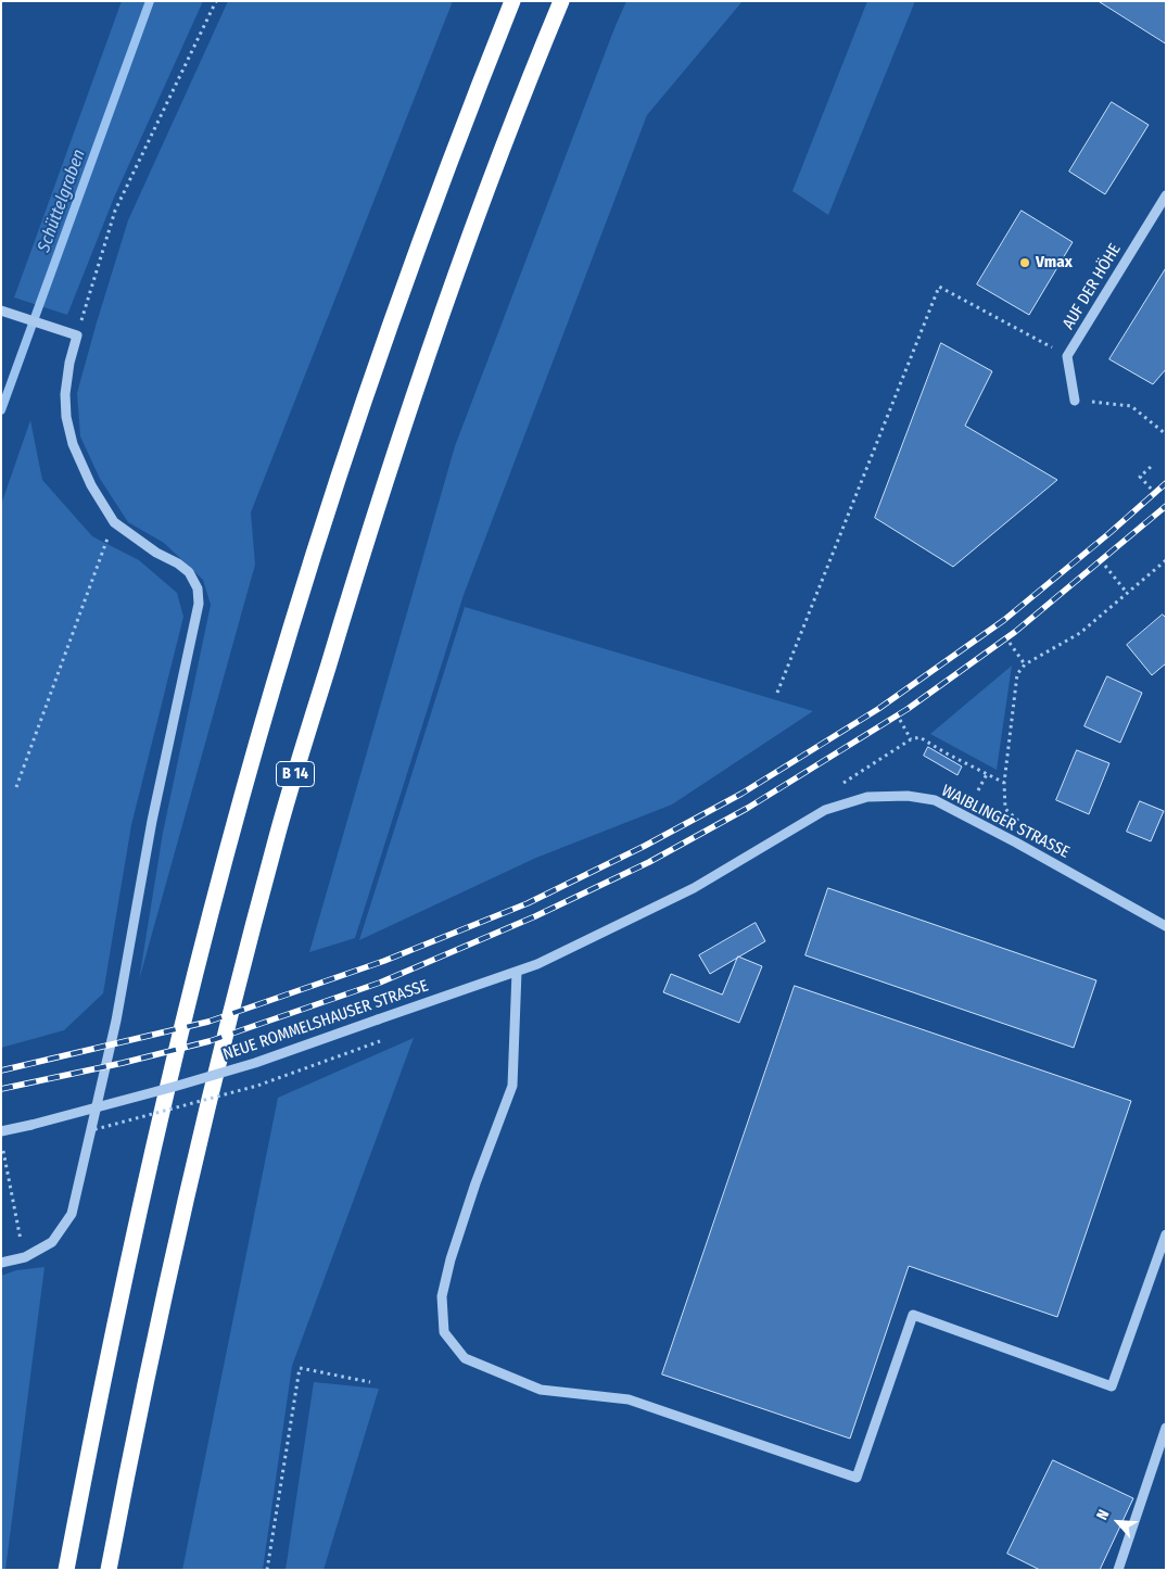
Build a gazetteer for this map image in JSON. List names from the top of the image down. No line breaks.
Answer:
{"streets":{"highway":["B 14"],"street":["AUF DER HÖHE","WAIBLINGER STRASSE","NEUE ROMMELSHAUSER STRASSE"]},"crossings":[["WAIBLINGER STRASSE","NEUE ROMMELSHAUSER STRASSE"]],"water":["Schüttelgraben"],"places":["Vmax"],"north":"top left"}
